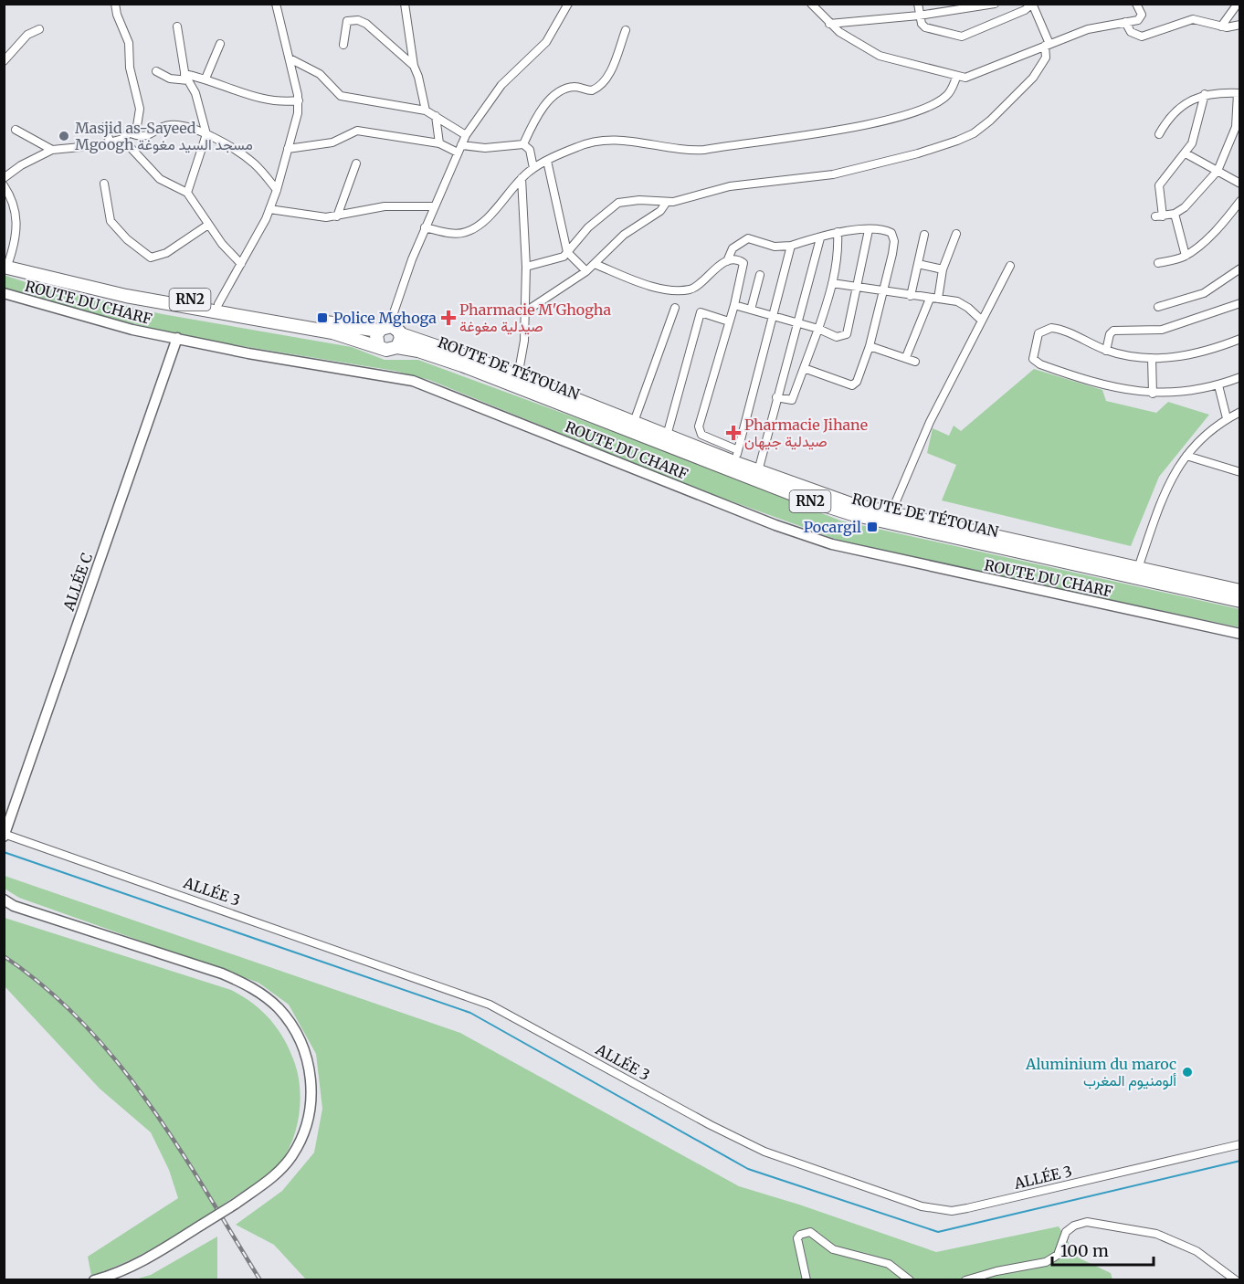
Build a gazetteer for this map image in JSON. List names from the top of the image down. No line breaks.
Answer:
{"streets":{"highway":["RN2","ROUTE DE TÉTOUAN"],"street":["ROUTE DU CHARF","ALLÉE C","ALLÉE 3"]},"crossings":[["RN2","ROUTE DE TÉTOUAN"],["ROUTE DU CHARF","ALLÉE C"],["ALLÉE C","ALLÉE 3"]],"places":{"other":["Masjid as-Sayeed Mgoogh مسجد السيد مغوغة","Aluminium du maroc ألومنيوم المغرب"],"transit":["Police Mghoga","Pocargil"],"health":["Pharmacie M'Ghogha صيدلية مغوغة","Pharmacie Jihane صيدلية جيهان"]},"scale_bar":"100 m"}
